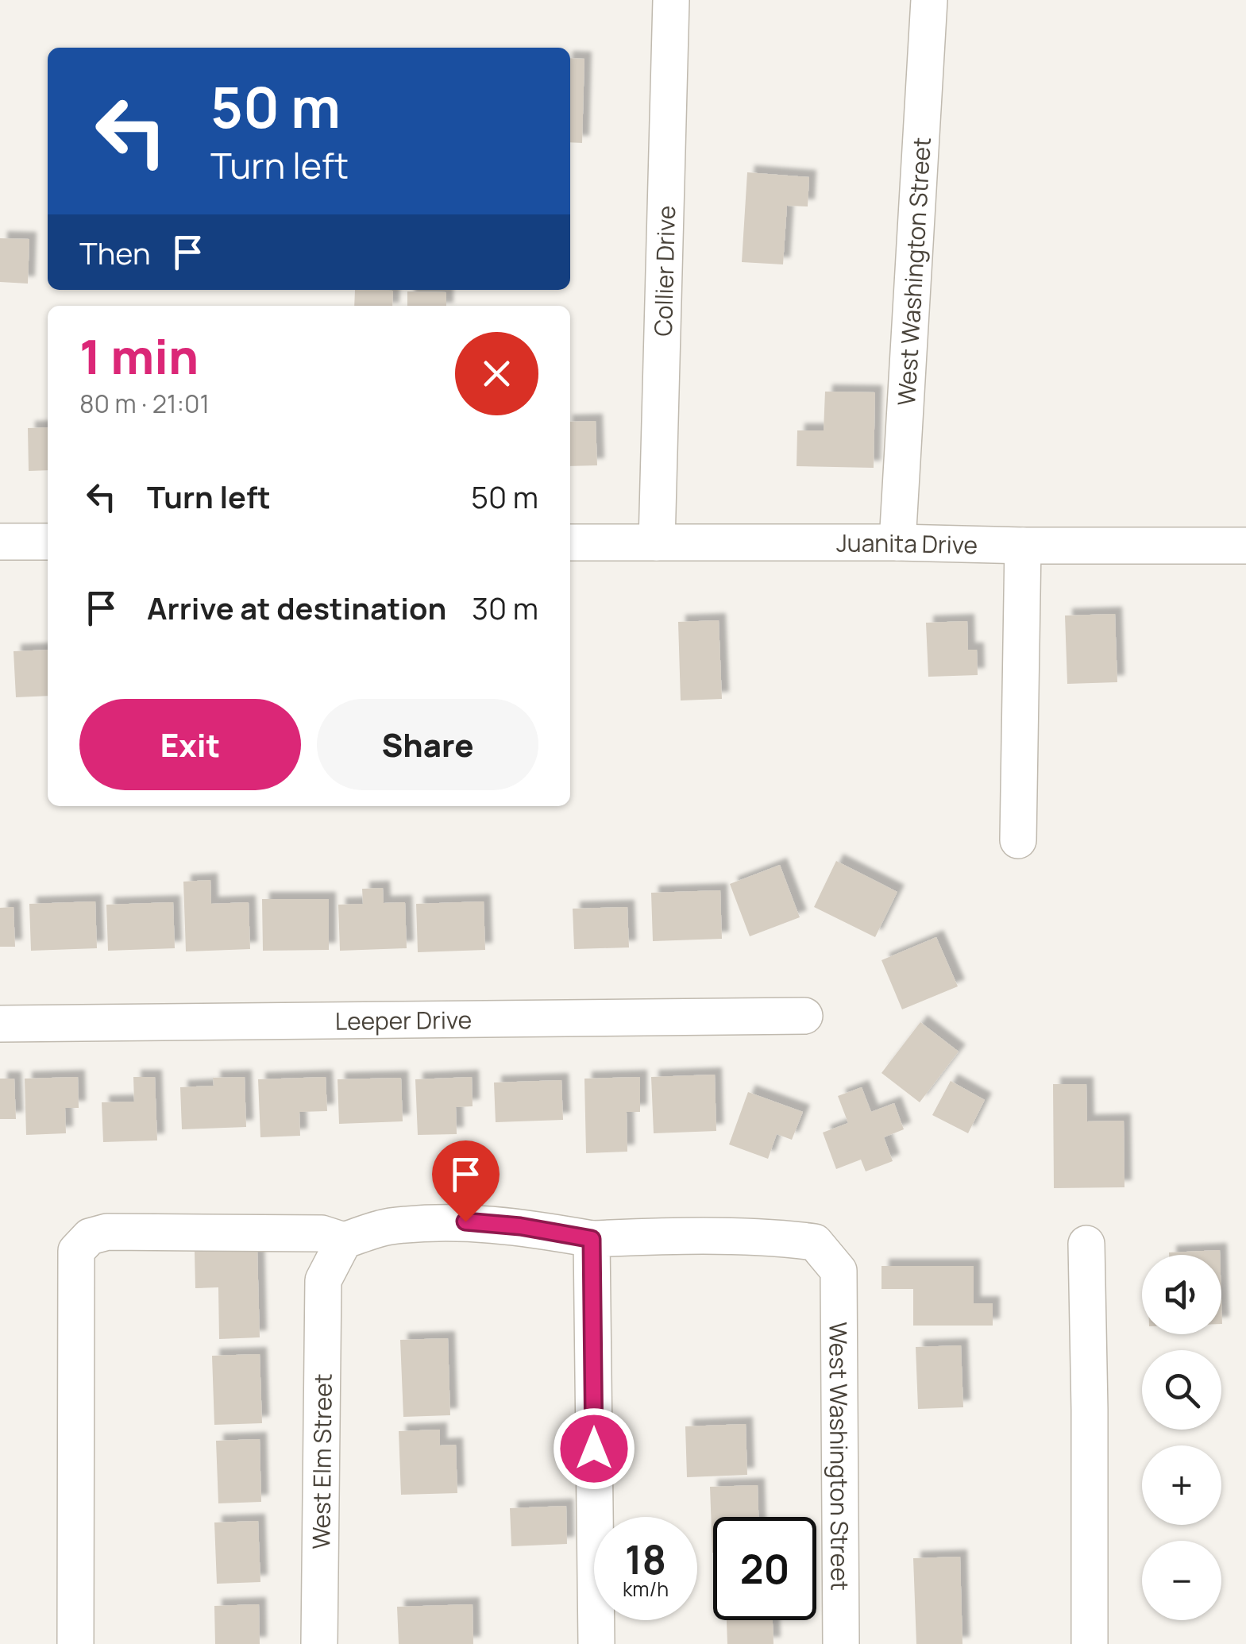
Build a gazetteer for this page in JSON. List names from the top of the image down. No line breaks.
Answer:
{"streets":{"street":["West Washington Street","Collier Drive","Juanita Drive","Leeper Drive","West Elm Street"]},"crossings":[["West Washington Street","Juanita Drive"],["Collier Drive","Juanita Drive"]],"page":{"turn":["50 m","Turn left"],"then":"Then","heading":["1 min","80 m · 21:01"],"list":[{"name":"Turn left","value":"50 m"},{"name":"Arrive at destination","value":"30 m"}],"buttons":["Exit","Share"],"map_buttons":["+","−"],"speed":"18 km/h","limit":"20"}}
